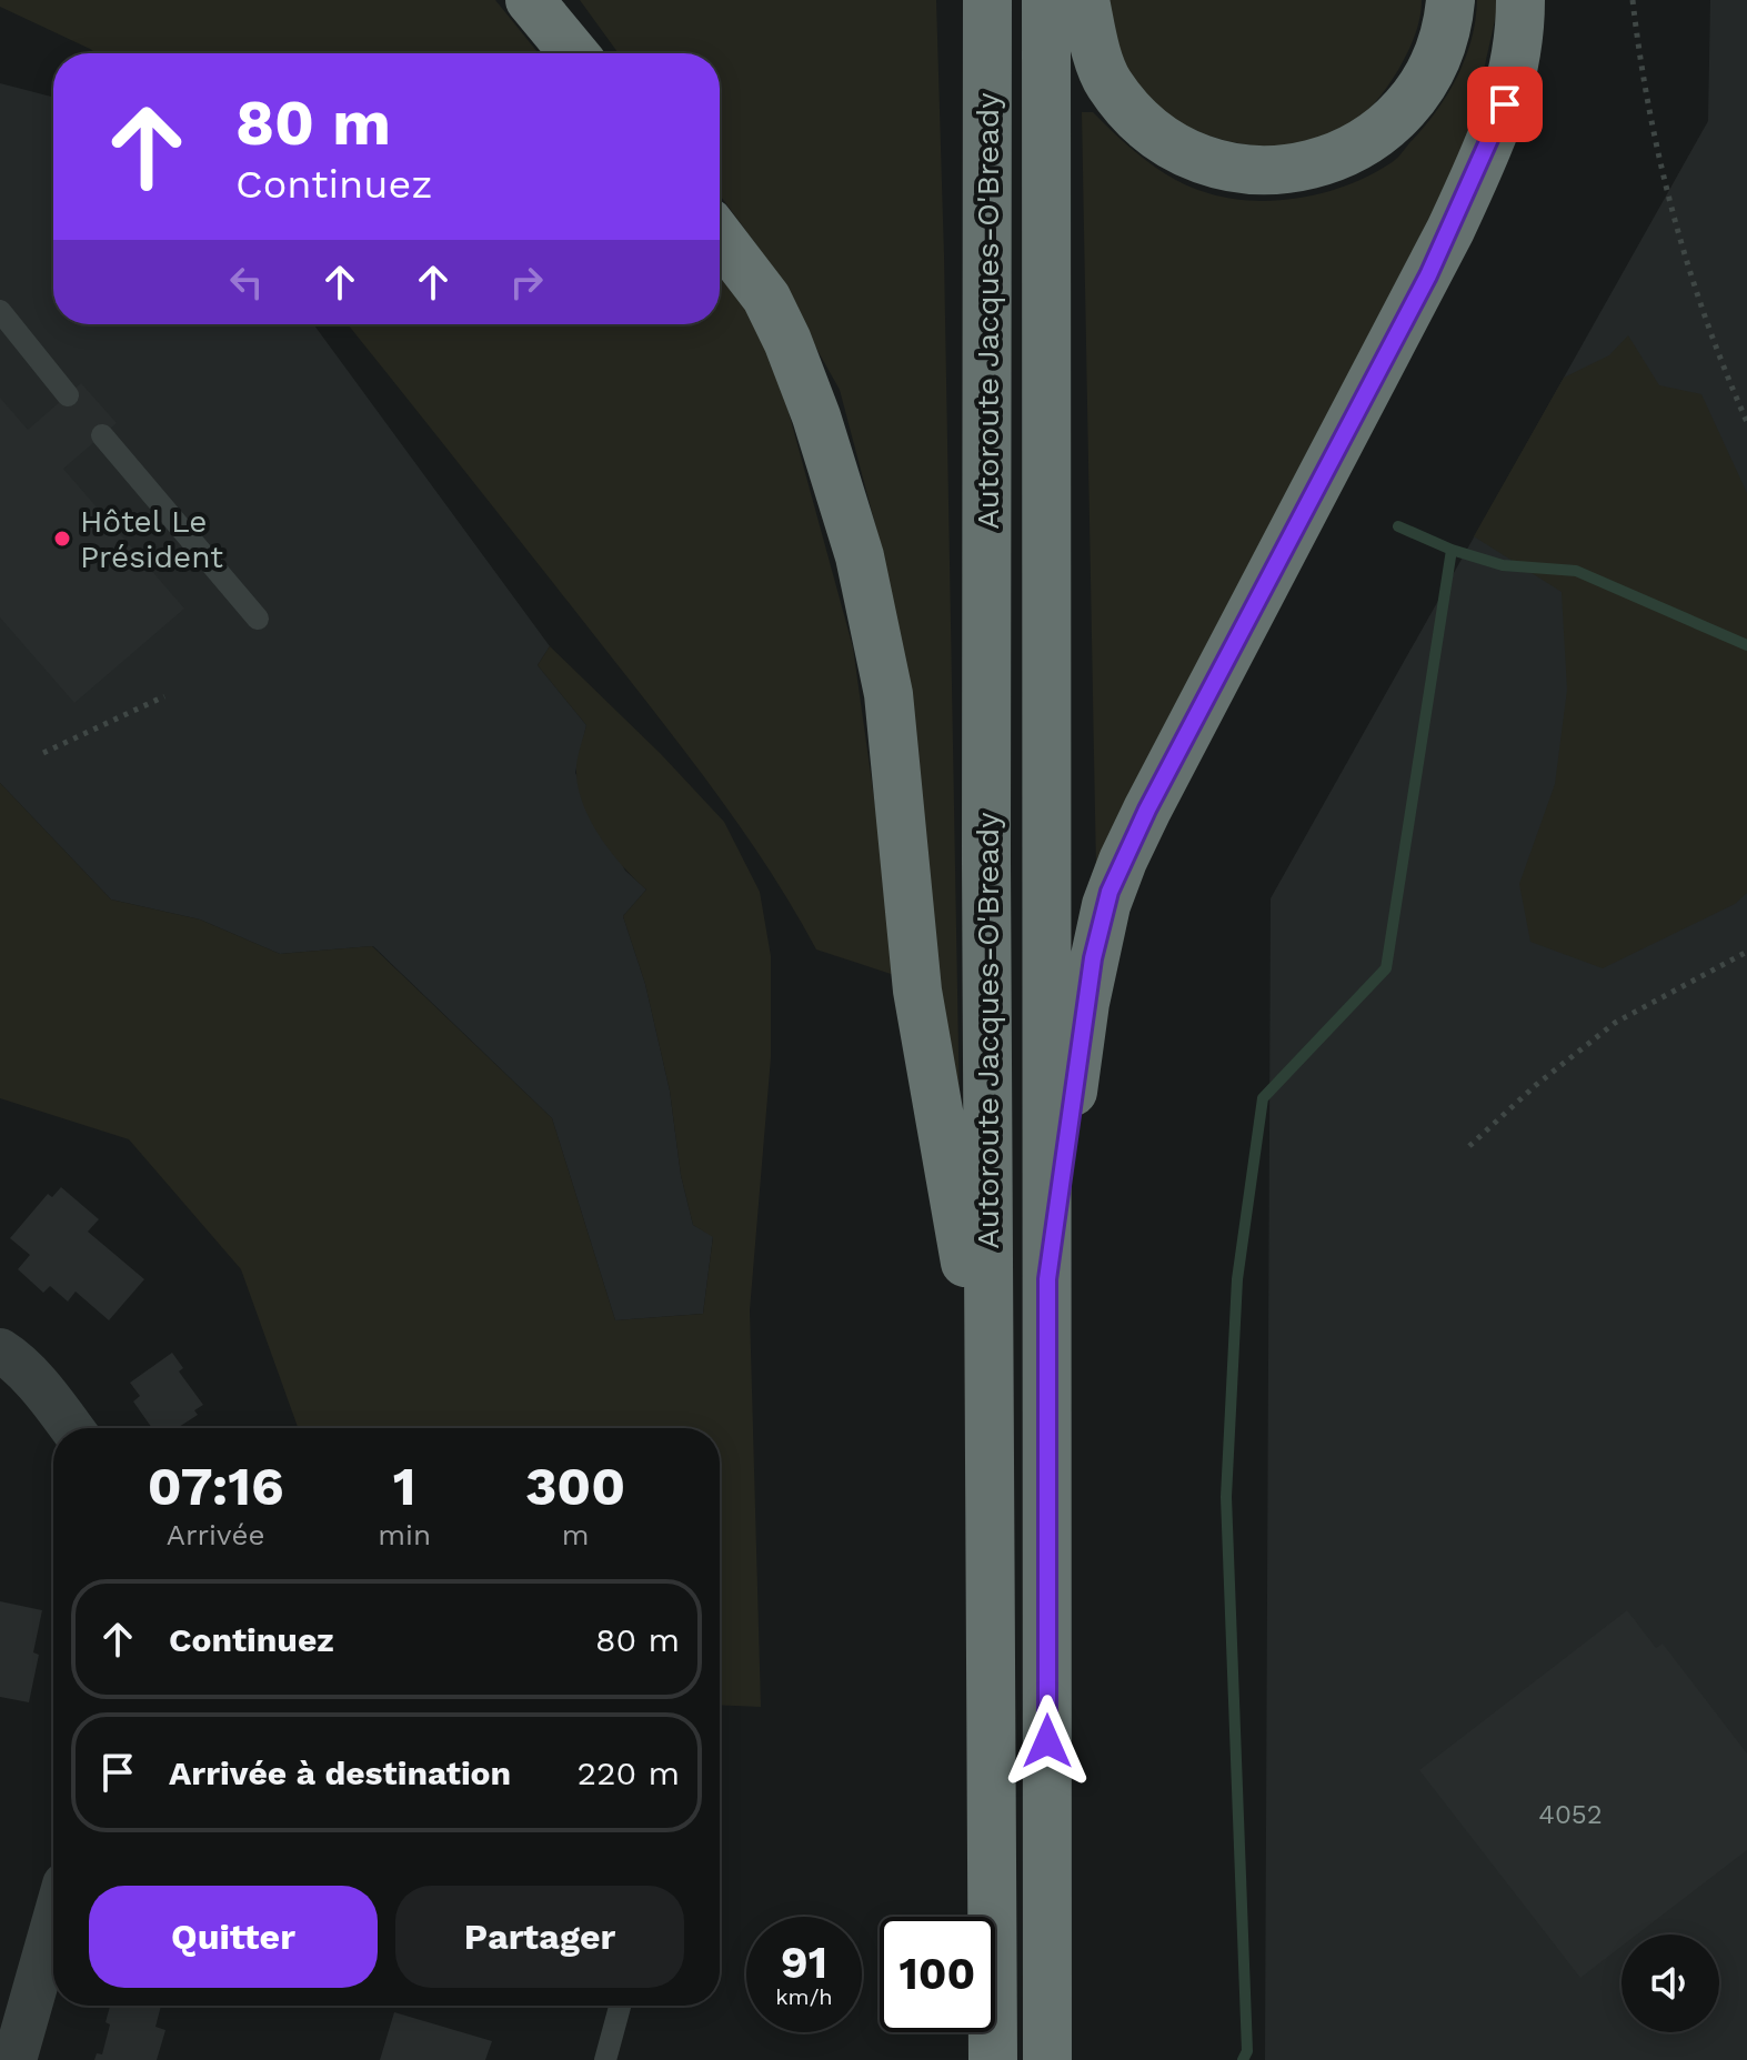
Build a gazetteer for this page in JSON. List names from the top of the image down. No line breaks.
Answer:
{"streets":{"highway":["Autoroute Jacques-O'Bready"]},"places":["Hôtel Le Président"],"house_numbers":["4052"],"page":{"turn":["80 m","Continuez"],"eta":["07:16","Arrivée","1","min","300","m"],"list":[{"name":"Continuez","value":"80 m"},{"name":"Arrivée à destination","value":"220 m"}],"buttons":["Quitter","Partager"],"speed":"91 km/h","limit":"100"}}
